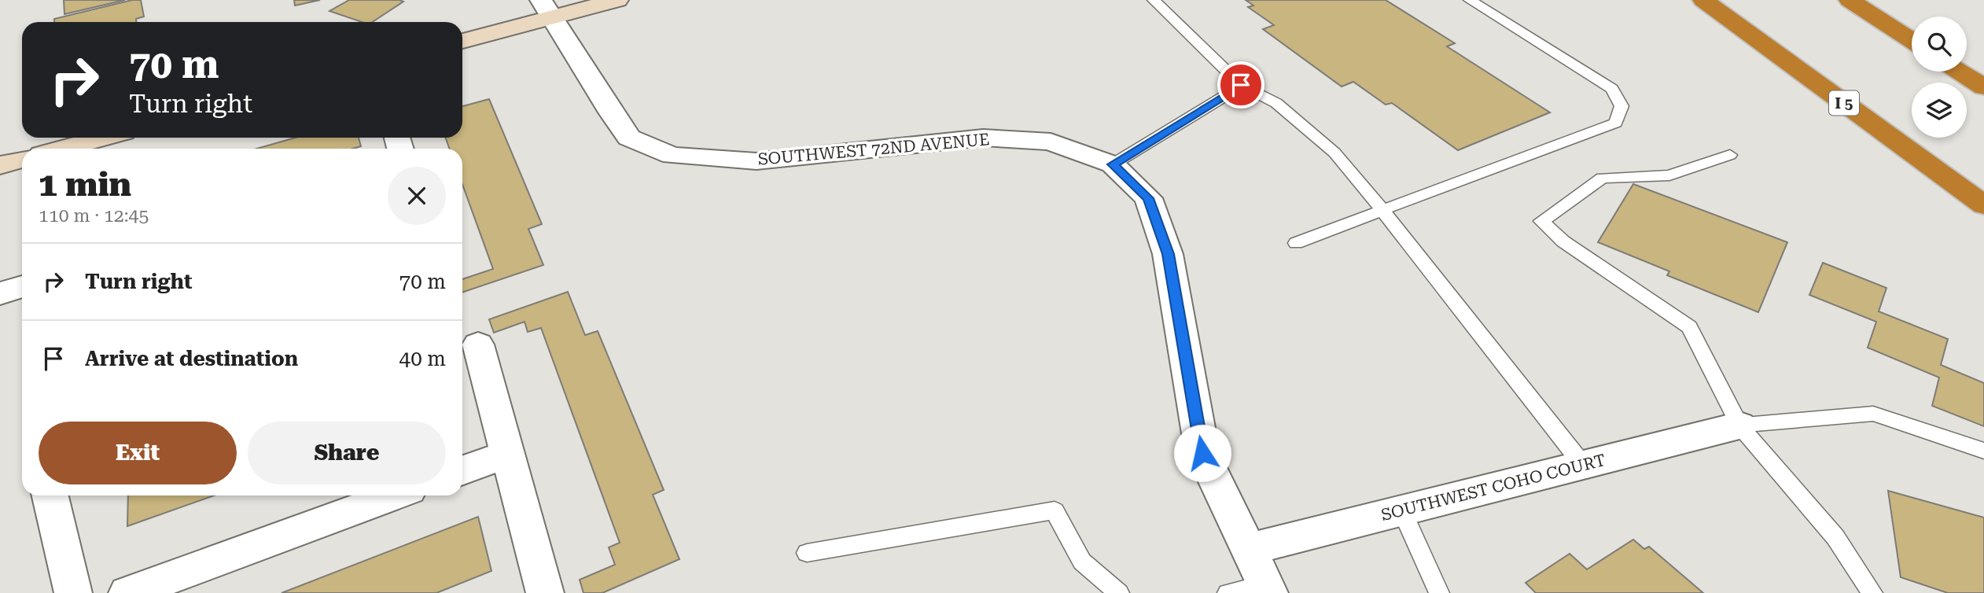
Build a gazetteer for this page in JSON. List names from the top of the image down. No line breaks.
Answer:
{"streets":{"highway":["I 5"],"street":["SOUTHWEST 72ND AVENUE","SOUTHWEST COHO COURT"]},"crossings":[["SOUTHWEST 72ND AVENUE","SOUTHWEST COHO COURT"]],"page":{"turn":["70 m","Turn right"],"heading":["1 min","110 m · 12:45"],"list":[{"name":"Turn right","value":"70 m"},{"name":"Arrive at destination","value":"40 m"}],"buttons":["Exit","Share"]}}
